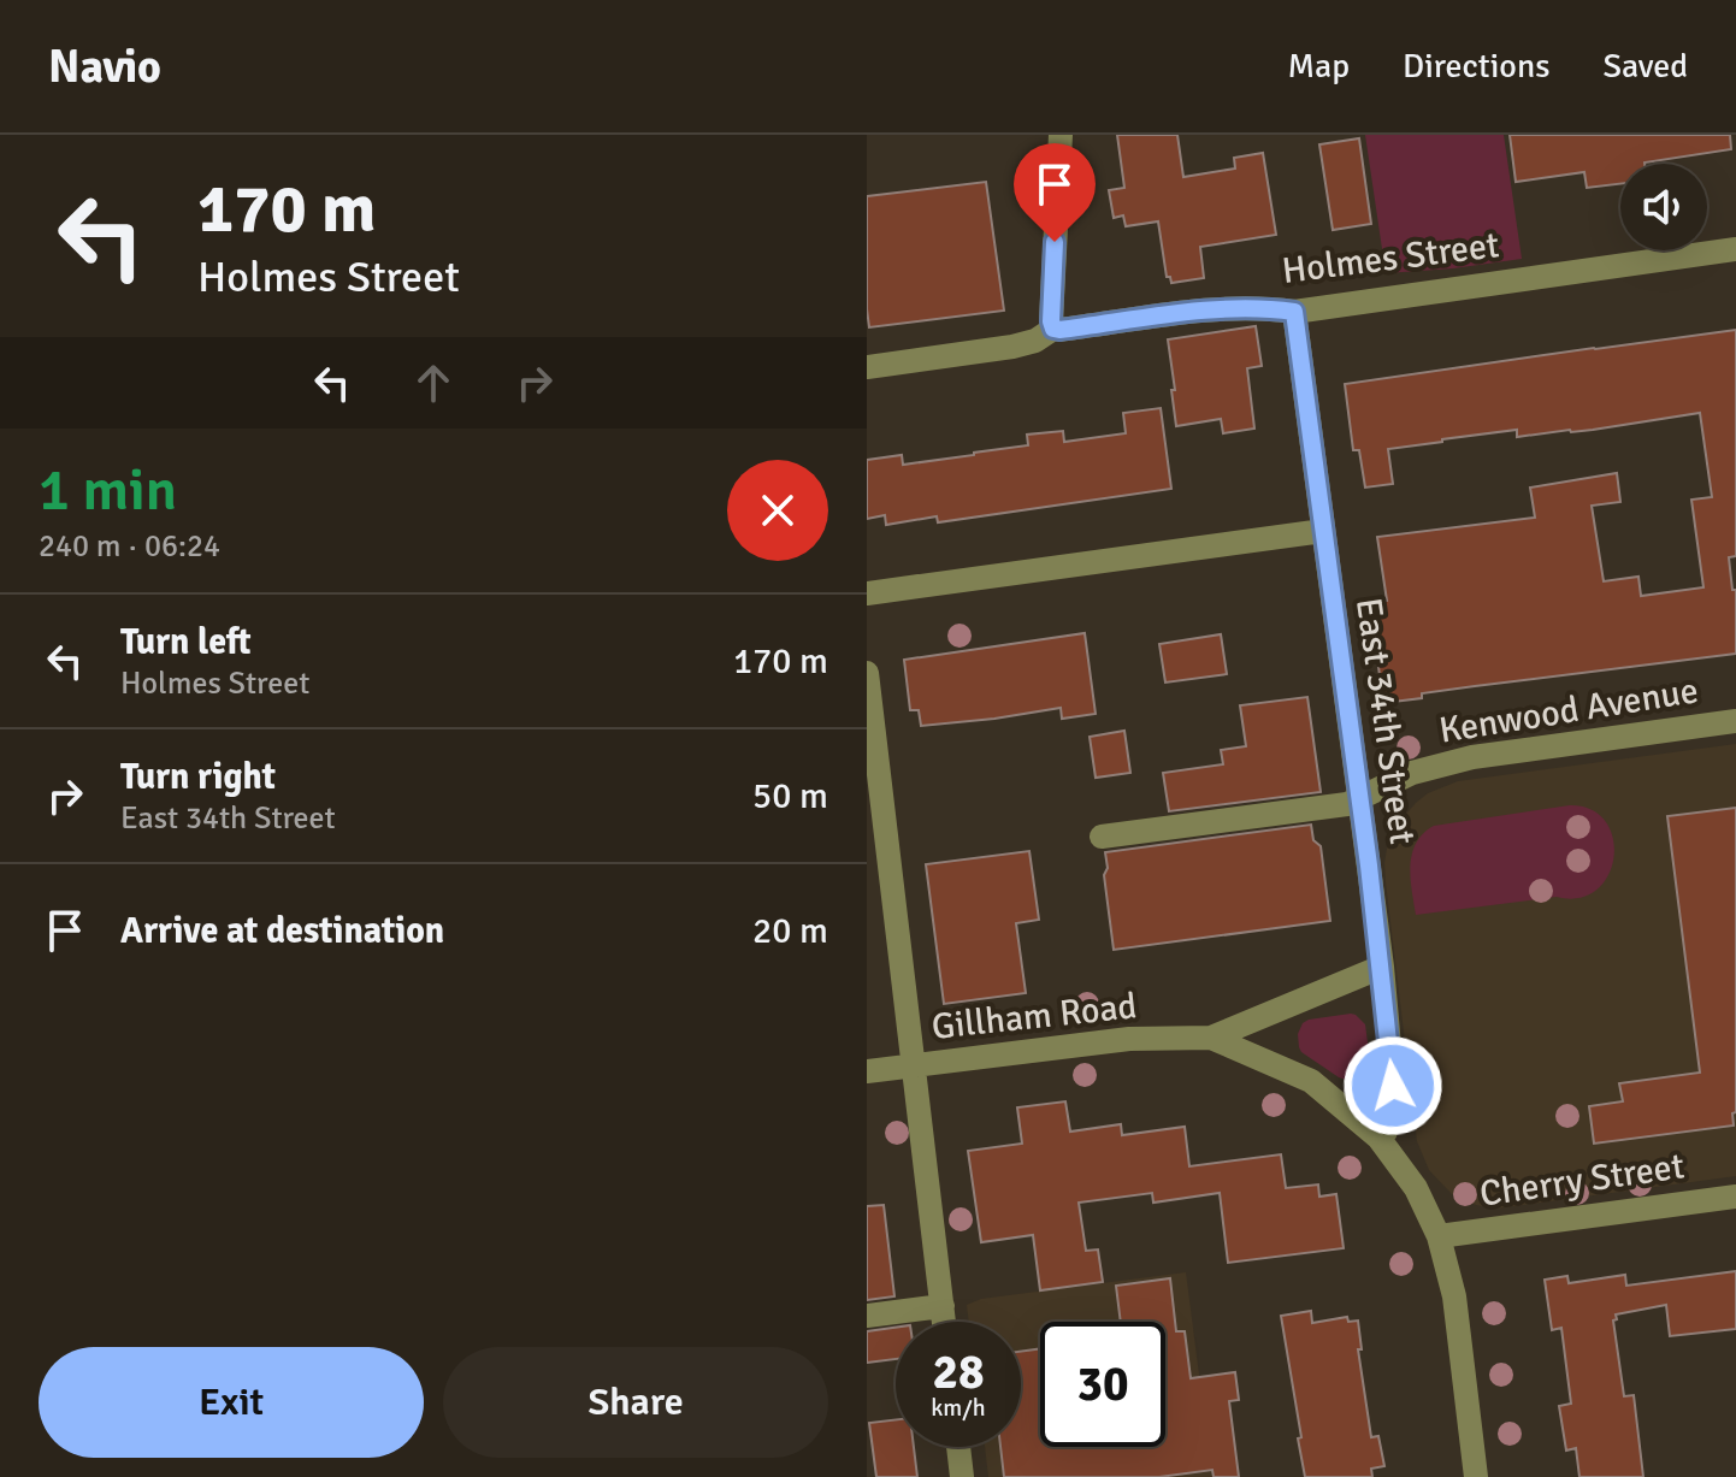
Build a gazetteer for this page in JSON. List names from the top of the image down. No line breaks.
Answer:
{"streets":{"street":["Holmes Street","Kenwood Avenue","East 34th Street","Gillham Road","Cherry Street"]},"crossings":[["Holmes Street","East 34th Street"],["Kenwood Avenue","East 34th Street"],["East 34th Street","Gillham Road"],["Gillham Road","Cherry Street"]],"page":{"header":"Navio","nav":["Map","Directions","Saved"],"turn":["170 m","Holmes Street"],"heading":["1 min","240 m · 06:24"],"list":[{"name":"Turn left","note":"Holmes Street","value":"170 m"},{"name":"Turn right","note":"East 34th Street","value":"50 m"},{"name":"Arrive at destination","value":"20 m"}],"speed":"28 km/h","limit":"30","buttons":["Exit","Share"]}}
